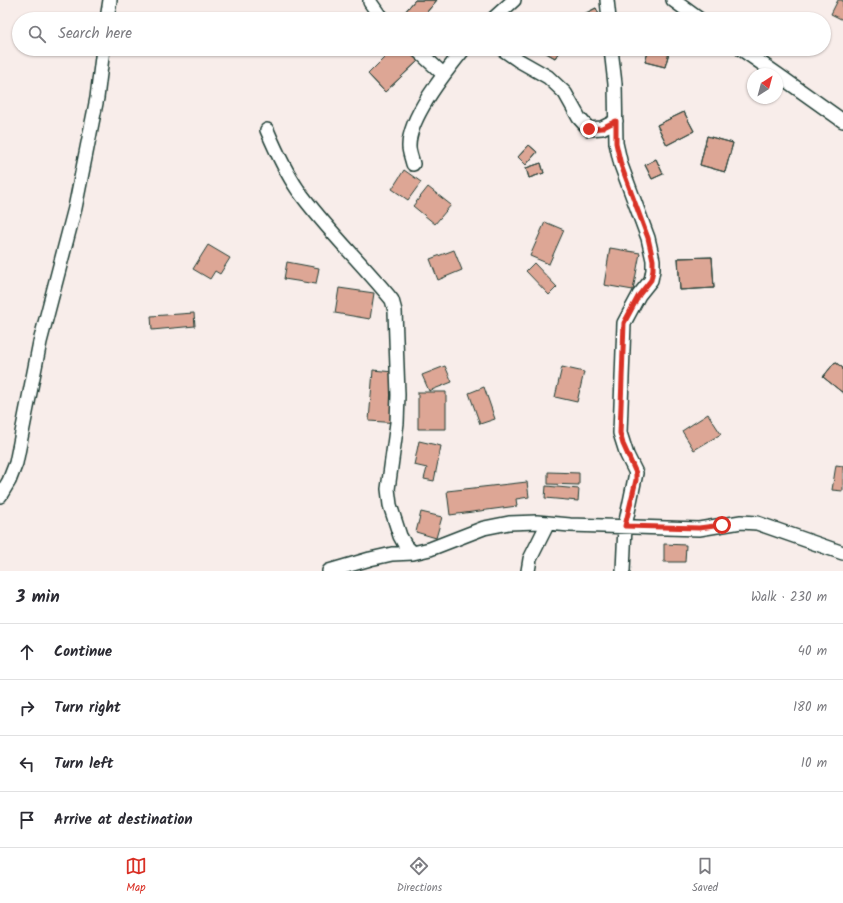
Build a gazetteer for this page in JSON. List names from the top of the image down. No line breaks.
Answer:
{"north":"top right","page":{"search":"Search here","heading":["3 min","Walk · 230 m"],"list":[["Continue","40 m"],["Turn right","180 m"],["Turn left","10 m"],"Arrive at destination"],"nav":["Map","Directions","Saved"]}}
